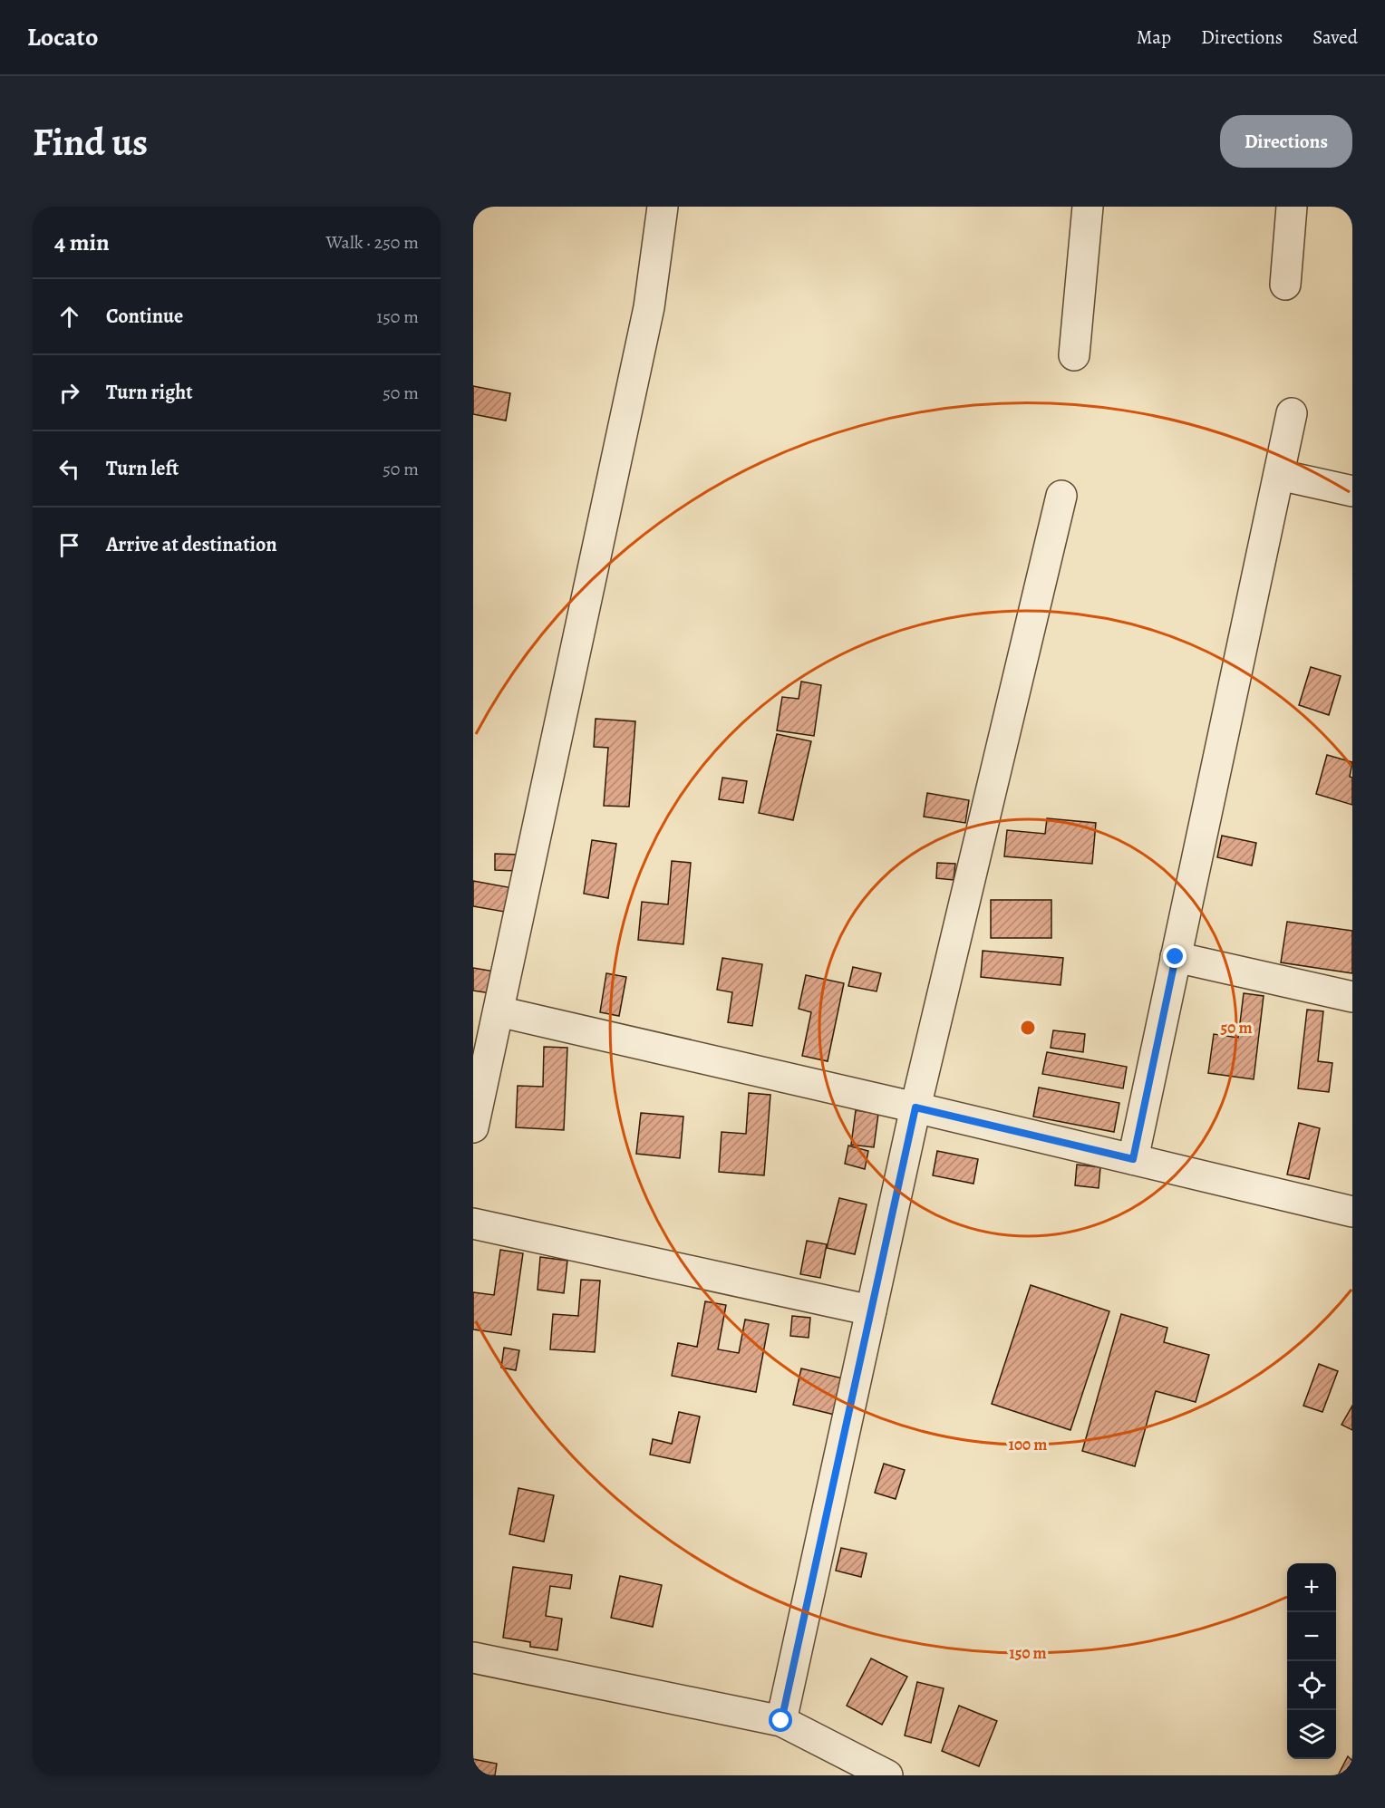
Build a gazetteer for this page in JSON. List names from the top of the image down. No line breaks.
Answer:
{"page":{"header":"Locato","nav":["Map","Directions","Saved"],"buttons":"Directions","title":"Find us","heading":["4 min","Walk · 250 m"],"list":[["Continue","150 m"],["Turn right","50 m"],["Turn left","50 m"],"Arrive at destination"],"map_buttons":["+","−"]},"rings":["50 m","100 m","150 m"]}
